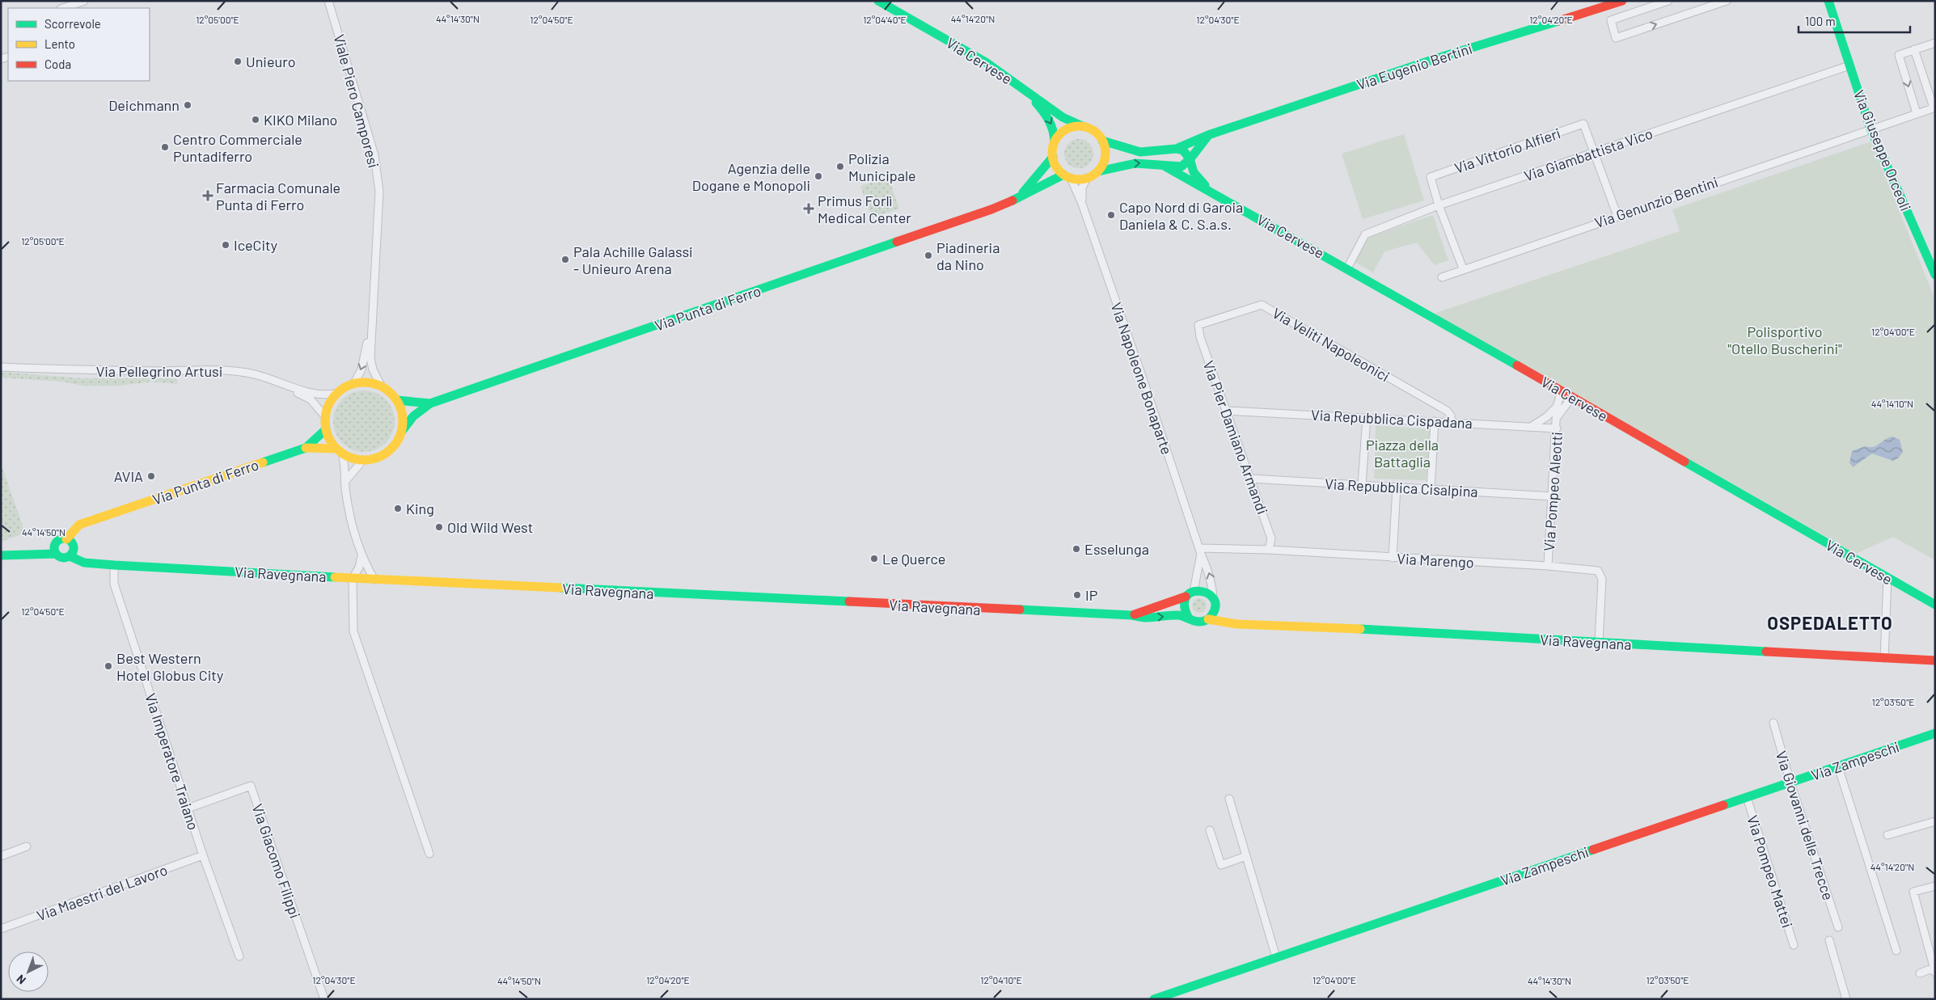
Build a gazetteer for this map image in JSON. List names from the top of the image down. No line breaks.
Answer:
{"streets":{"main road":["Via Cervese","Via Eugenio Bertini","Via Giuseppe Orceoli","Via Punta di Ferro","Via Ravegnana","Via Zampeschi"],"street":["Viale Piero Camporesi","Via Vittorio Alfieri","Via Giambattista Vico","Via Genunzio Bentini","Via Veliti Napoleonici","Via Pellegrino Artusi","Via Napoleone Bonaparte","Via Repubblica Cispadana","Via Pier Damiano Armandi","Via Repubblica Cisalpina","Via Pompeo Aleotti","Via Marengo","Via Imperatore Traiano","Via Giovanni delle Trecce","Via Giacomo Filippi","Via Pompeo Mattei","Via Maestri del Lavoro"]},"crossings":[["Via Cervese","Via Eugenio Bertini"],["Via Cervese","Via Giambattista Vico"],["Via Cervese","Via Punta di Ferro"],["Via Cervese","Via Napoleone Bonaparte"],["Viale Piero Camporesi","Via Punta di Ferro"],["Via Vittorio Alfieri","Via Giambattista Vico"],["Via Giuseppe Orceoli","Via Giambattista Vico"],["Via Giuseppe Orceoli","Via Genunzio Bentini"],["Via Punta di Ferro","Via Napoleone Bonaparte"],["Via Punta di Ferro","Via Ravegnana"],["Via Veliti Napoleonici","Via Repubblica Cispadana"],["Via Veliti Napoleonici","Via Pier Damiano Armandi"],["Via Napoleone Bonaparte","Via Marengo"],["Via Napoleone Bonaparte","Via Ravegnana"],["Via Repubblica Cispadana","Via Pier Damiano Armandi"],["Via Repubblica Cispadana","Via Pompeo Aleotti"],["Via Pier Damiano Armandi","Via Repubblica Cisalpina"],["Via Pier Damiano Armandi","Via Marengo"],["Via Repubblica Cisalpina","Via Pompeo Aleotti"],["Via Pompeo Aleotti","Via Marengo"],["Via Marengo","Via Ravegnana"],["Via Ravegnana","Via Imperatore Traiano"],["Via Zampeschi","Via Giovanni delle Trecce"],["Via Zampeschi","Via Pompeo Mattei"],["Via Imperatore Traiano","Via Giacomo Filippi"],["Via Imperatore Traiano","Via Maestri del Lavoro"]],"districts":["OSPEDALETTO"],"parks":["Polisportivo \"Otello Buscherini\"","Piazza della Battaglia"],"places":{"other":["Unieuro","Deichmann","KIKO Milano","Centro Commerciale Puntadiferro","Polizia Municipale","Agenzia delle Dogane e Monopoli","Capo Nord di Garoia Daniela & C. S.a.s.","IceCity","Piadineria da Nino","Pala Achille Galassi - Unieuro Arena","AVIA","King","Old Wild West","Esselunga","Le Querce","IP","Best Western Hotel Globus City"],"health":["Farmacia Comunale Punta di Ferro","Primus Forlì Medical Center"]},"legend":["Scorrevole","Lento","Coda"],"scale_bar":"100 m","north":"bottom left","coordinates":["44°14'30\"N","44°14'20\"N","12°05'00\"E","12°04'40\"E","12°04'30\"E","12°04'20\"E","12°04'50\"E","12°04'00\"E","44°14'10\"N","44°14'50\"N","12°03'50\"E","12°04'10\"E"]}
